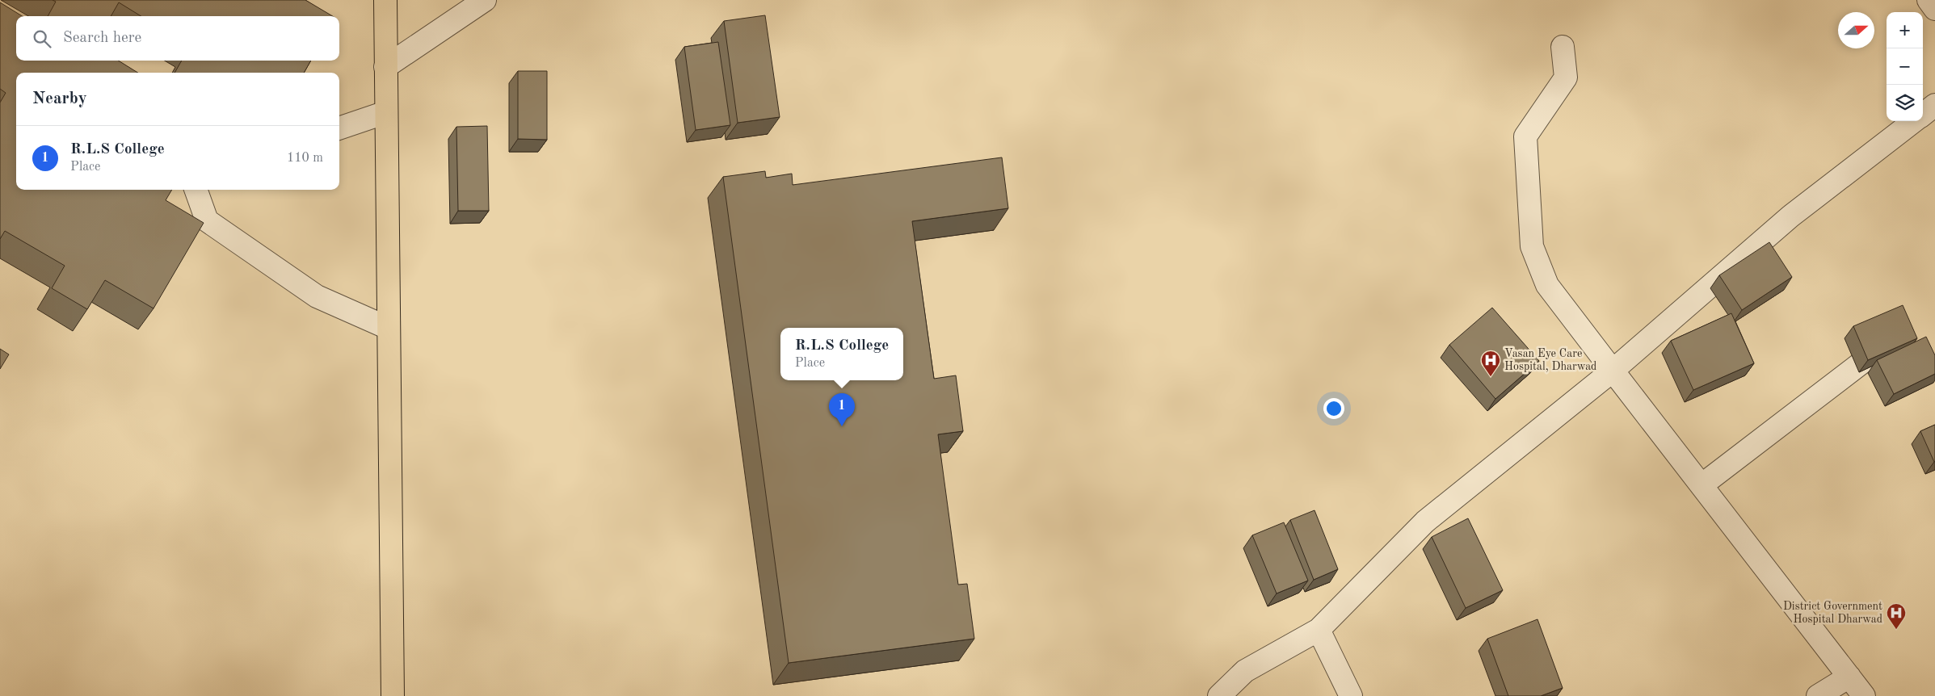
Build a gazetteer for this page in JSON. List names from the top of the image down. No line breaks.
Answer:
{"places":{"hospital":["Vasan Eye Care Hospital, Dharwad","District Government Hospital Dharwad"]},"north":"right","page":{"map_buttons":["+","−"],"search":"Search here","heading":"Nearby","list":[{"mark":"1","name":"R.L.S College","note":"Place","value":"110 m"}],"popup":["R.L.S College","Place"],"pins":"1"}}
